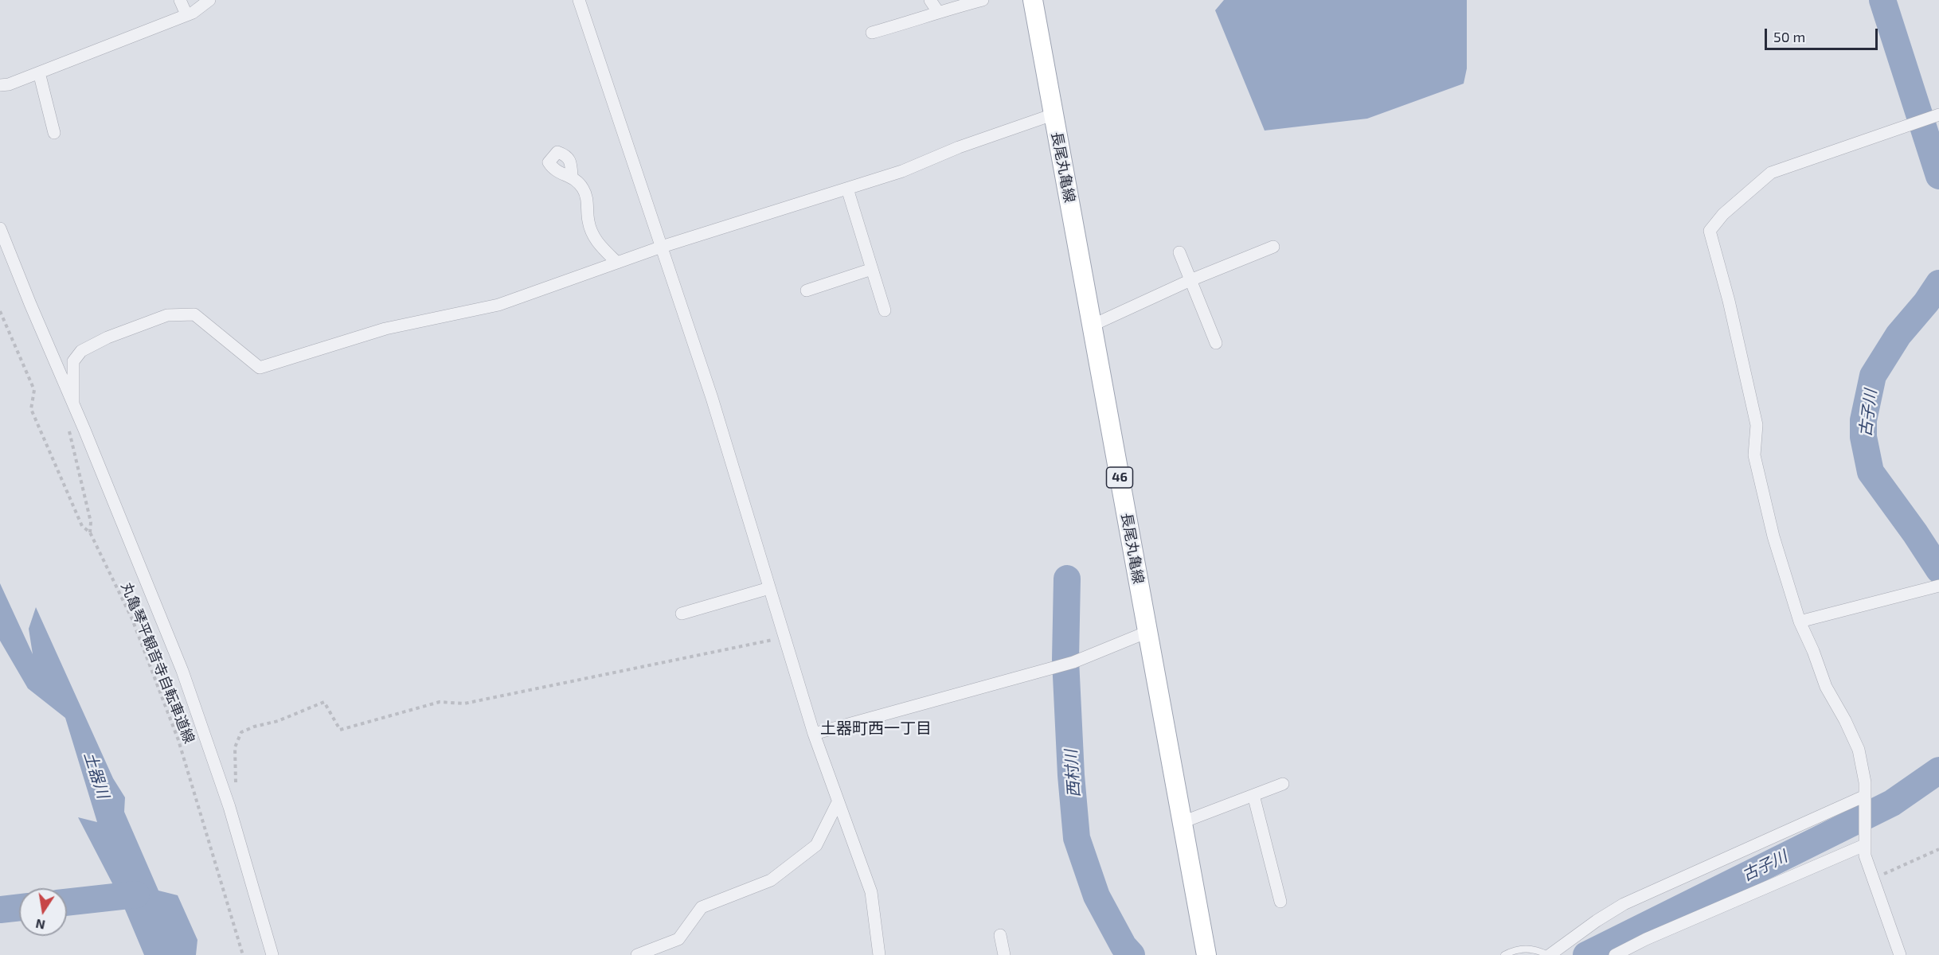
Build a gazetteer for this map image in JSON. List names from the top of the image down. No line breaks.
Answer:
{"streets":{"main road":["長尾丸亀線","46"],"path":["丸亀琴平観音寺自転車道線"]},"districts":["土器町西一丁目"],"water":["古子川","西村川","土器川"],"scale_bar":"50 m","north":"bottom"}
